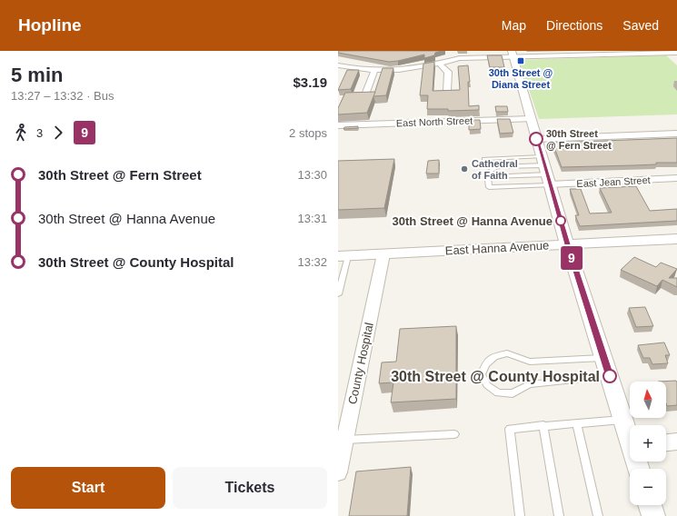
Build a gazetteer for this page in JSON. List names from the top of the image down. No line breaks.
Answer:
{"streets":{"street":["East North Street","East Jean Street","East Hanna Avenue","County Hospital"]},"crossings":[["East Hanna Avenue","County Hospital"]],"places":{"transit":["30th Street @ Diana Street"],"other":["30th Street @ Fern Street","Cathedral of Faith","30th Street @ Hanna Avenue","30th Street @ County Hospital"]},"lines":["bus line 9"],"north":"top","page":{"header":"Hopline","nav":["Map","Directions","Saved"],"heading":["5 min","13:27 – 13:32 · Bus","$3.19"],"on_map":"9","legs":["3","9","2 stops"],"list":[{"name":"30th Street @ Fern Street","value":"13:30"},{"name":"30th Street @ Hanna Avenue","value":"13:31"},{"name":"30th Street @ County Hospital","value":"13:32"}],"map_buttons":["+","−"],"buttons":["Start","Tickets"]}}
